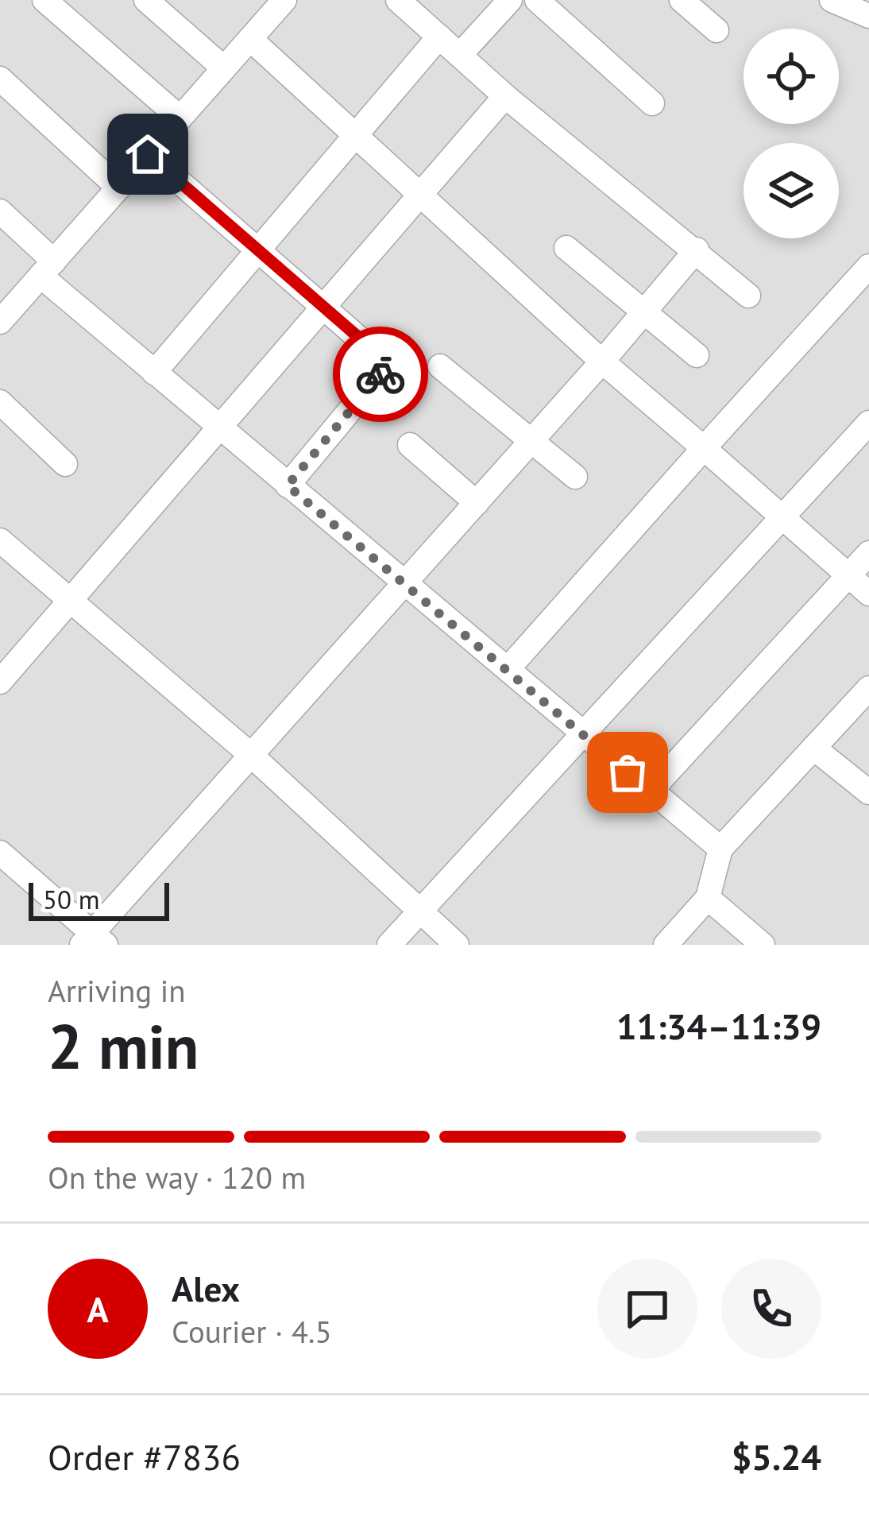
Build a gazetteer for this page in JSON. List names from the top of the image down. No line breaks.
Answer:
{"scale_bar":"50 m","page":{"scale":"50 m","heading":["2 min","Arriving in","11:34–11:39"],"panel":["Alex","Courier · 4.5","Order #7836","$5.24"],"bar":"On the way · 120 m","round":"A"}}
